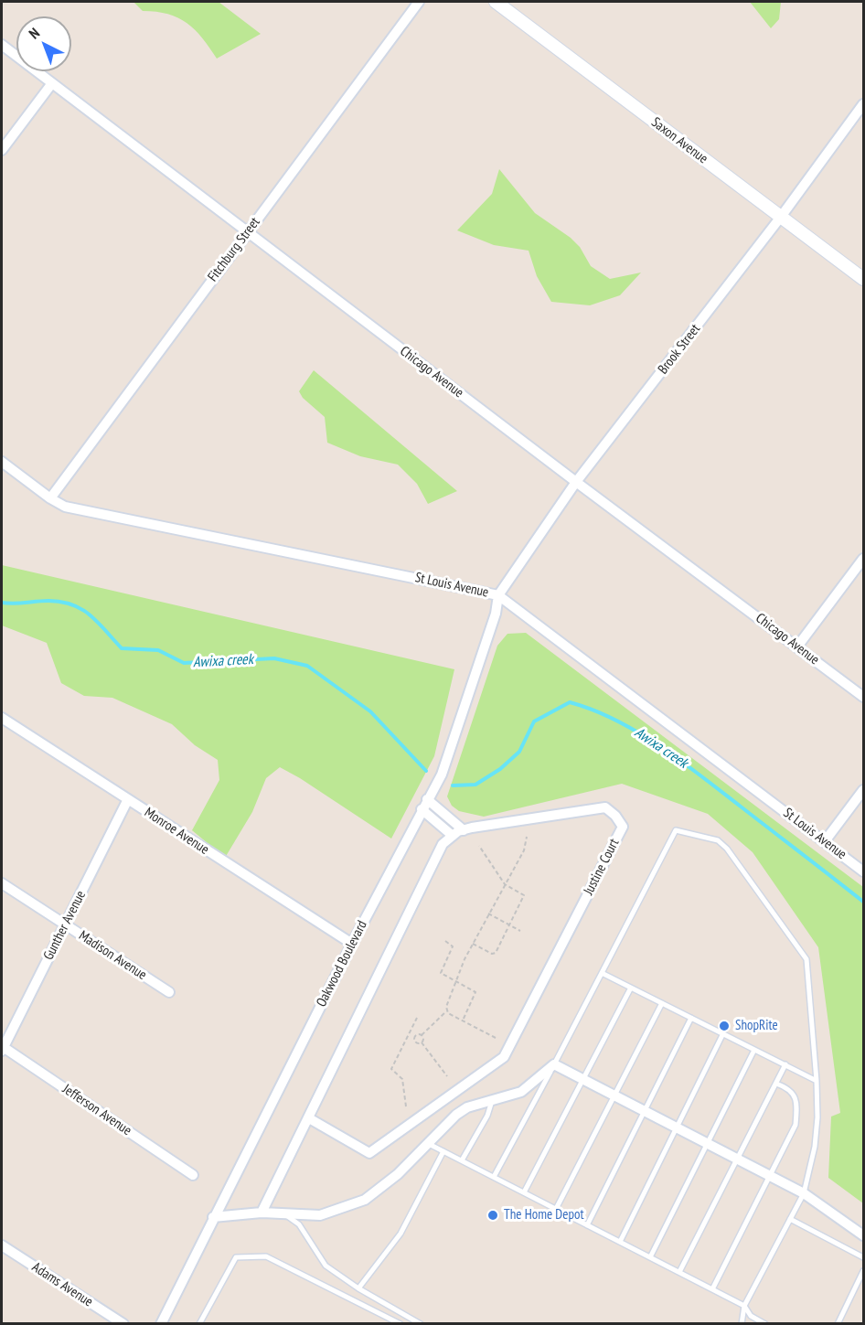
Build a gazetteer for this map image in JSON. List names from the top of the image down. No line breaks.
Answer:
{"streets":{"street":["Saxon Avenue","Fitchburg Street","Brook Street","Chicago Avenue","St Louis Avenue","Monroe Avenue","Justine Court","Gunther Avenue","Madison Avenue","Oakwood Boulevard","Jefferson Avenue","Adams Avenue"]},"crossings":[["Saxon Avenue","Brook Street"],["Fitchburg Street","Chicago Avenue"],["Fitchburg Street","St Louis Avenue"],["Brook Street","Chicago Avenue"],["Brook Street","St Louis Avenue"],["Brook Street","Oakwood Boulevard"],["St Louis Avenue","Oakwood Boulevard"],["Monroe Avenue","Gunther Avenue"],["Monroe Avenue","Oakwood Boulevard"],["Gunther Avenue","Madison Avenue"],["Gunther Avenue","Jefferson Avenue"]],"water":["Awixa creek"],"places":["ShopRite","The Home Depot"],"north":"top left"}
